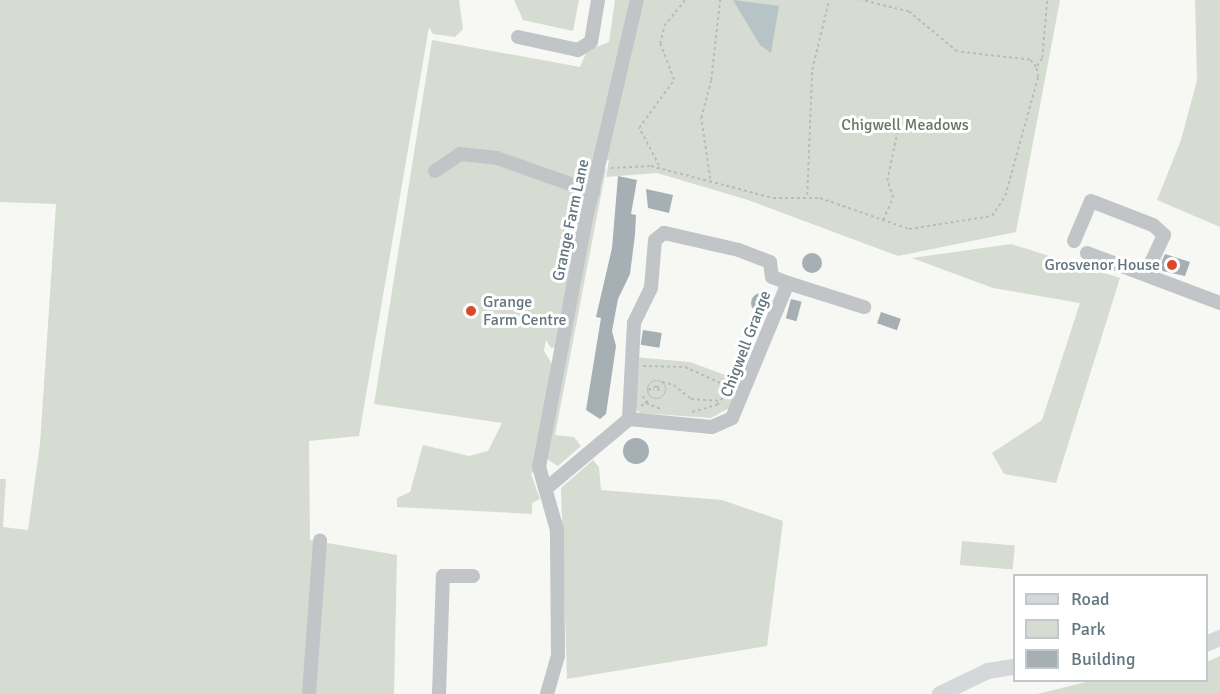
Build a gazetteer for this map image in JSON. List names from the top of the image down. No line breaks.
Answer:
{"streets":{"street":["Grange Farm Lane","Chigwell Grange"]},"parks":["Chigwell Meadows"],"places":["Grosvenor House","Grange Farm Centre"],"legend":["Road","Park","Building"]}
